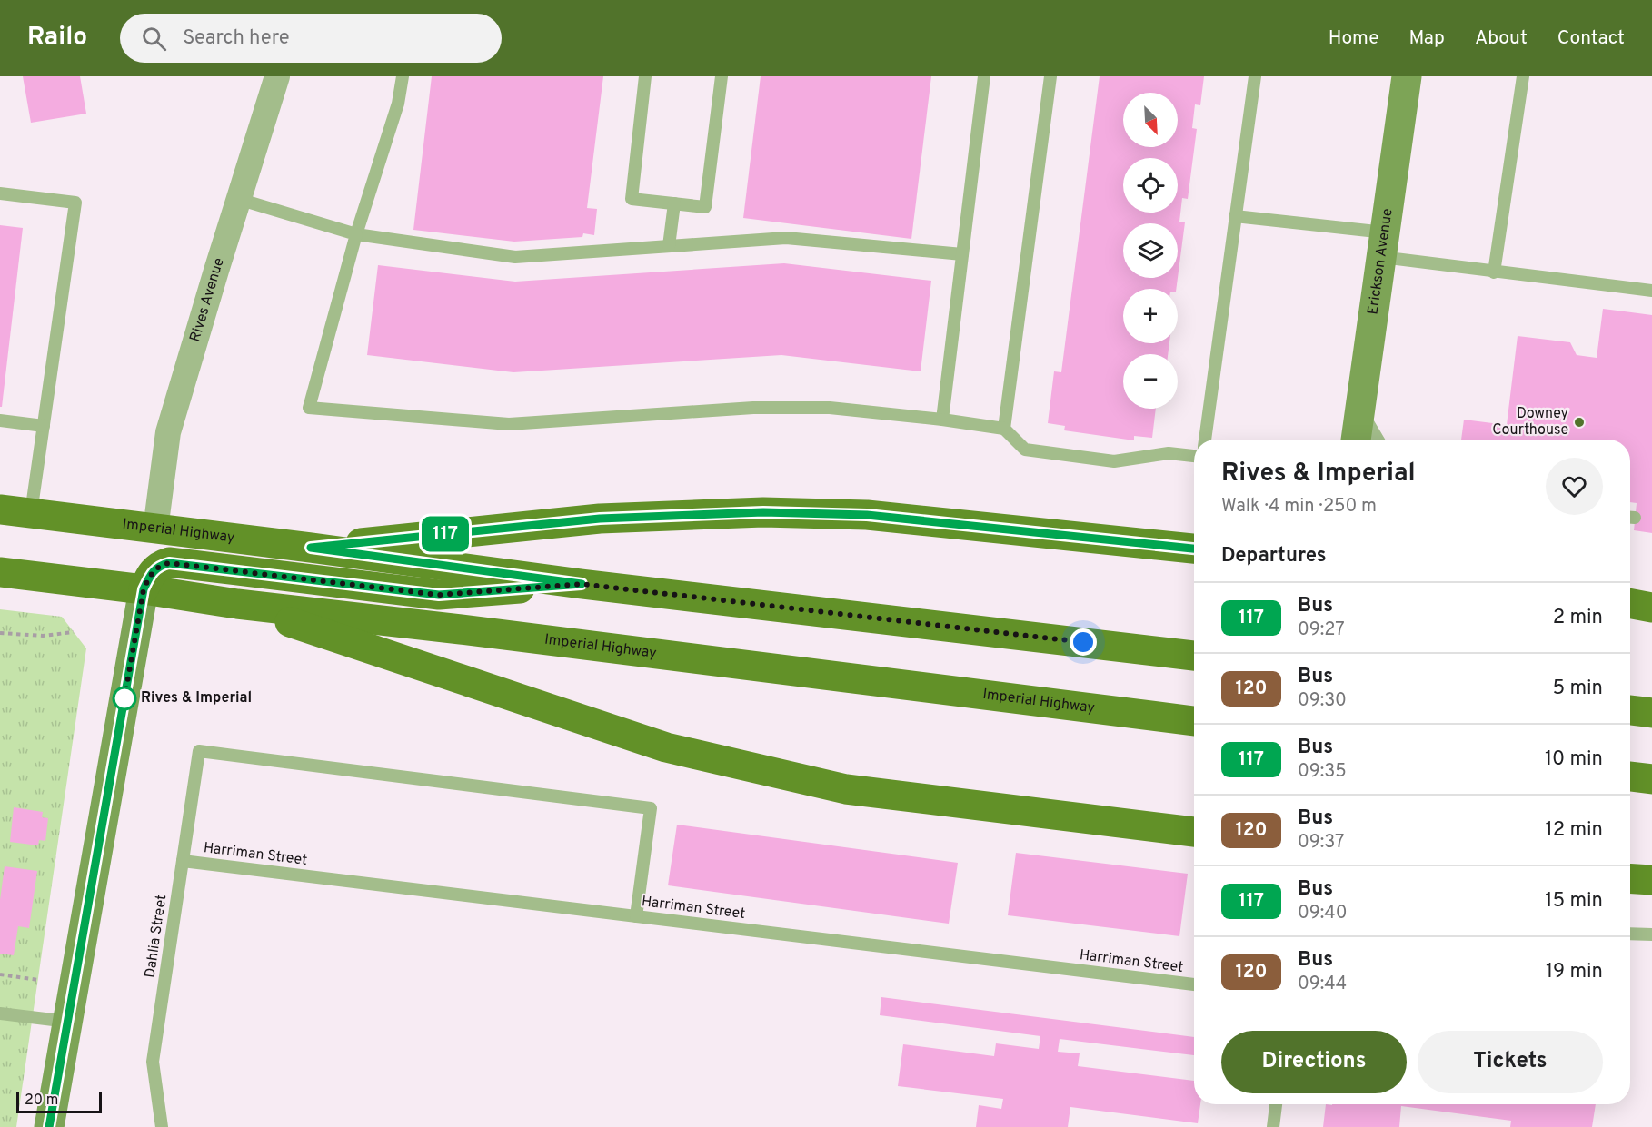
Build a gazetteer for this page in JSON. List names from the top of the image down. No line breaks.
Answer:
{"streets":{"main road":["Imperial Highway"],"street":["Erickson Avenue","Rives Avenue"],"lane":["Harriman Street","Dahlia Street"]},"crossings":[["Rives Avenue","Imperial Highway"],["Harriman Street","Dahlia Street"]],"places":["Downey Courthouse","Rives & Imperial"],"lines":["bus line 117"],"scale_bar":"20 m","north":"bottom right","page":{"header":"Railo","search":"Search here","nav":["Home","Map","About","Contact"],"on_map":"117","map_buttons":["+","−"],"heading":[["Rives & Imperial","Walk · 4 min · 250 m"],"Departures"],"list":[{"mark":"117","name":"Bus","note":"09:27","value":"2 min"},{"mark":"120","name":"Bus","note":"09:30","value":"5 min"},{"mark":"117","name":"Bus","note":"09:35","value":"10 min"},{"mark":"120","name":"Bus","note":"09:37","value":"12 min"},{"mark":"117","name":"Bus","note":"09:40","value":"15 min"},{"mark":"120","name":"Bus","note":"09:44","value":"19 min"}],"buttons":["Directions","Tickets"],"scale":"20 m"}}
